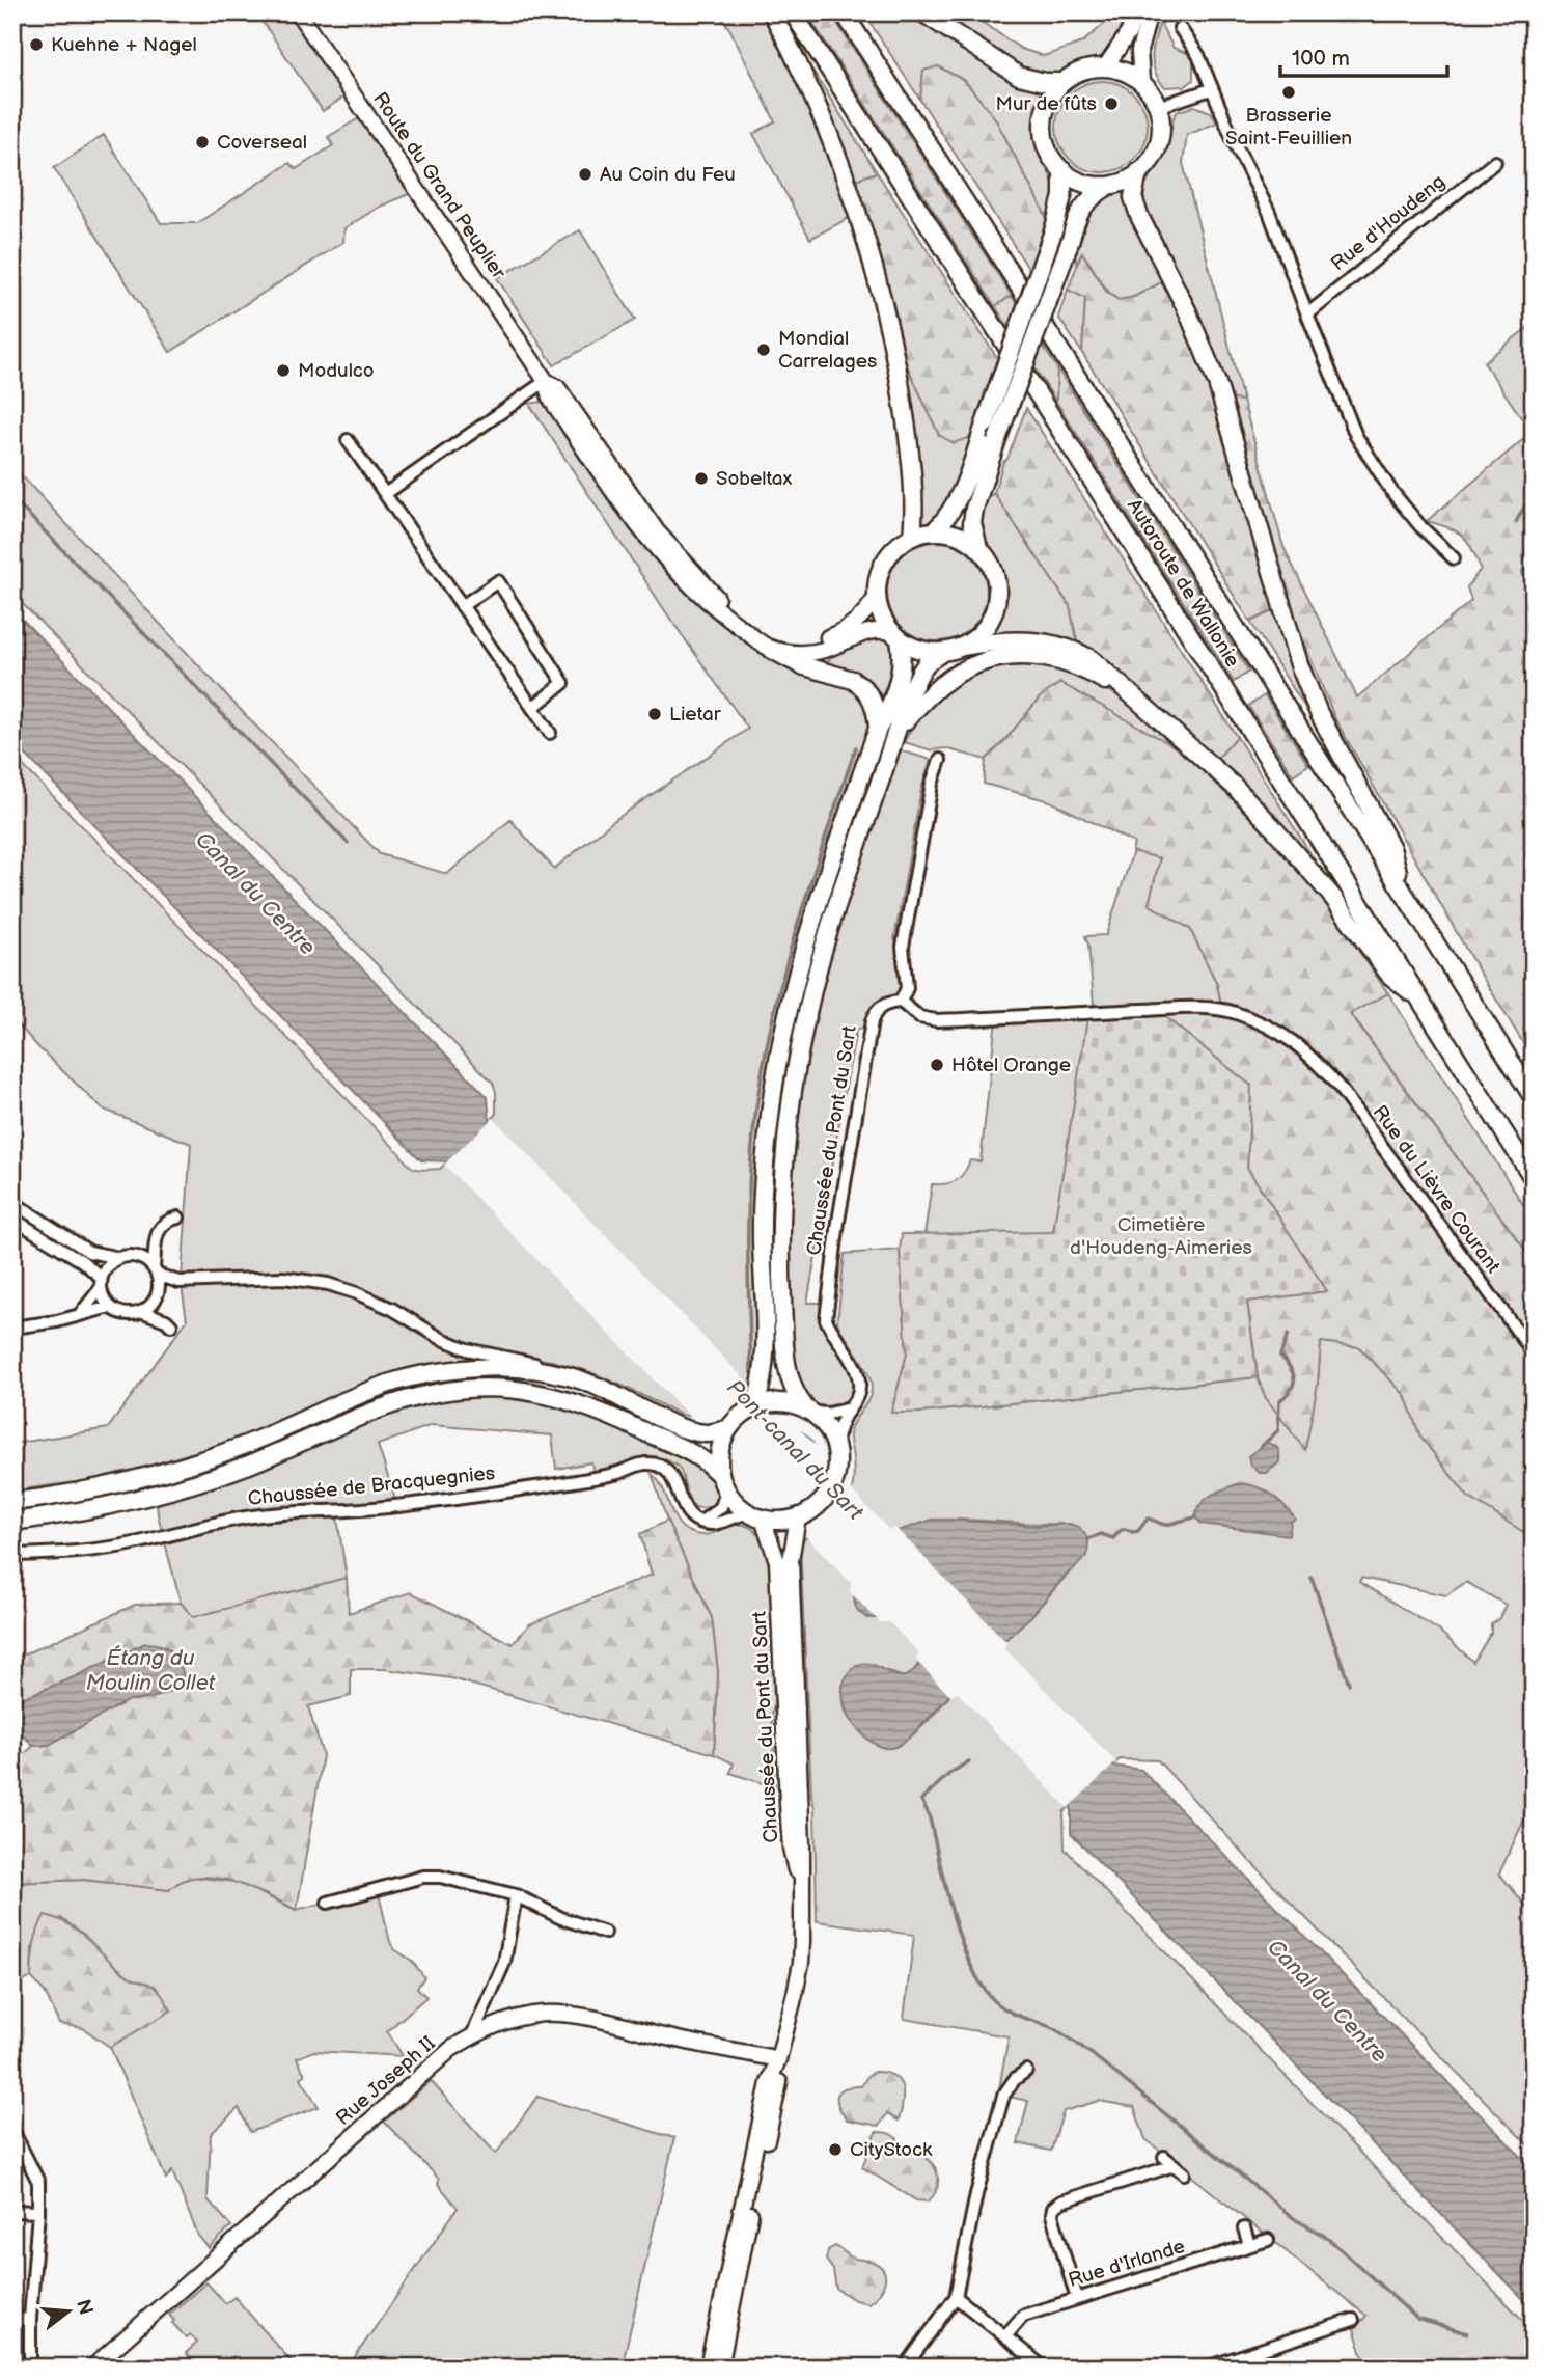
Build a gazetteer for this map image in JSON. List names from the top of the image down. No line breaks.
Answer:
{"streets":{"highway":["Autoroute de Wallonie"],"main road":["Route du Grand Peuplier","Chaussée du Pont du Sart","Rue Joseph II"],"street":["Rue d'Houdeng","Rue du Lièvre Courant","Chaussée de Bracquegnies","Rue d'Irlande"]},"crossings":[["Chaussée du Pont du Sart","Rue du Lièvre Courant"],["Chaussée du Pont du Sart","Rue Joseph II"]],"water":["Canal du Centre","Pont-canal du Sart","Étang du Moulin Collet"],"parks":["Cimetière d'Houdeng-Aimeries"],"places":["Kuehne + Nagel","Brasserie Saint-Feuillien","Mur de fûts","Coverseal","Au Coin du Feu","Mondial Carrelages","Modulco","Sobeltax","Lietar","Hôtel Orange","CityStock"],"scale_bar":"100 m","north":"right"}
